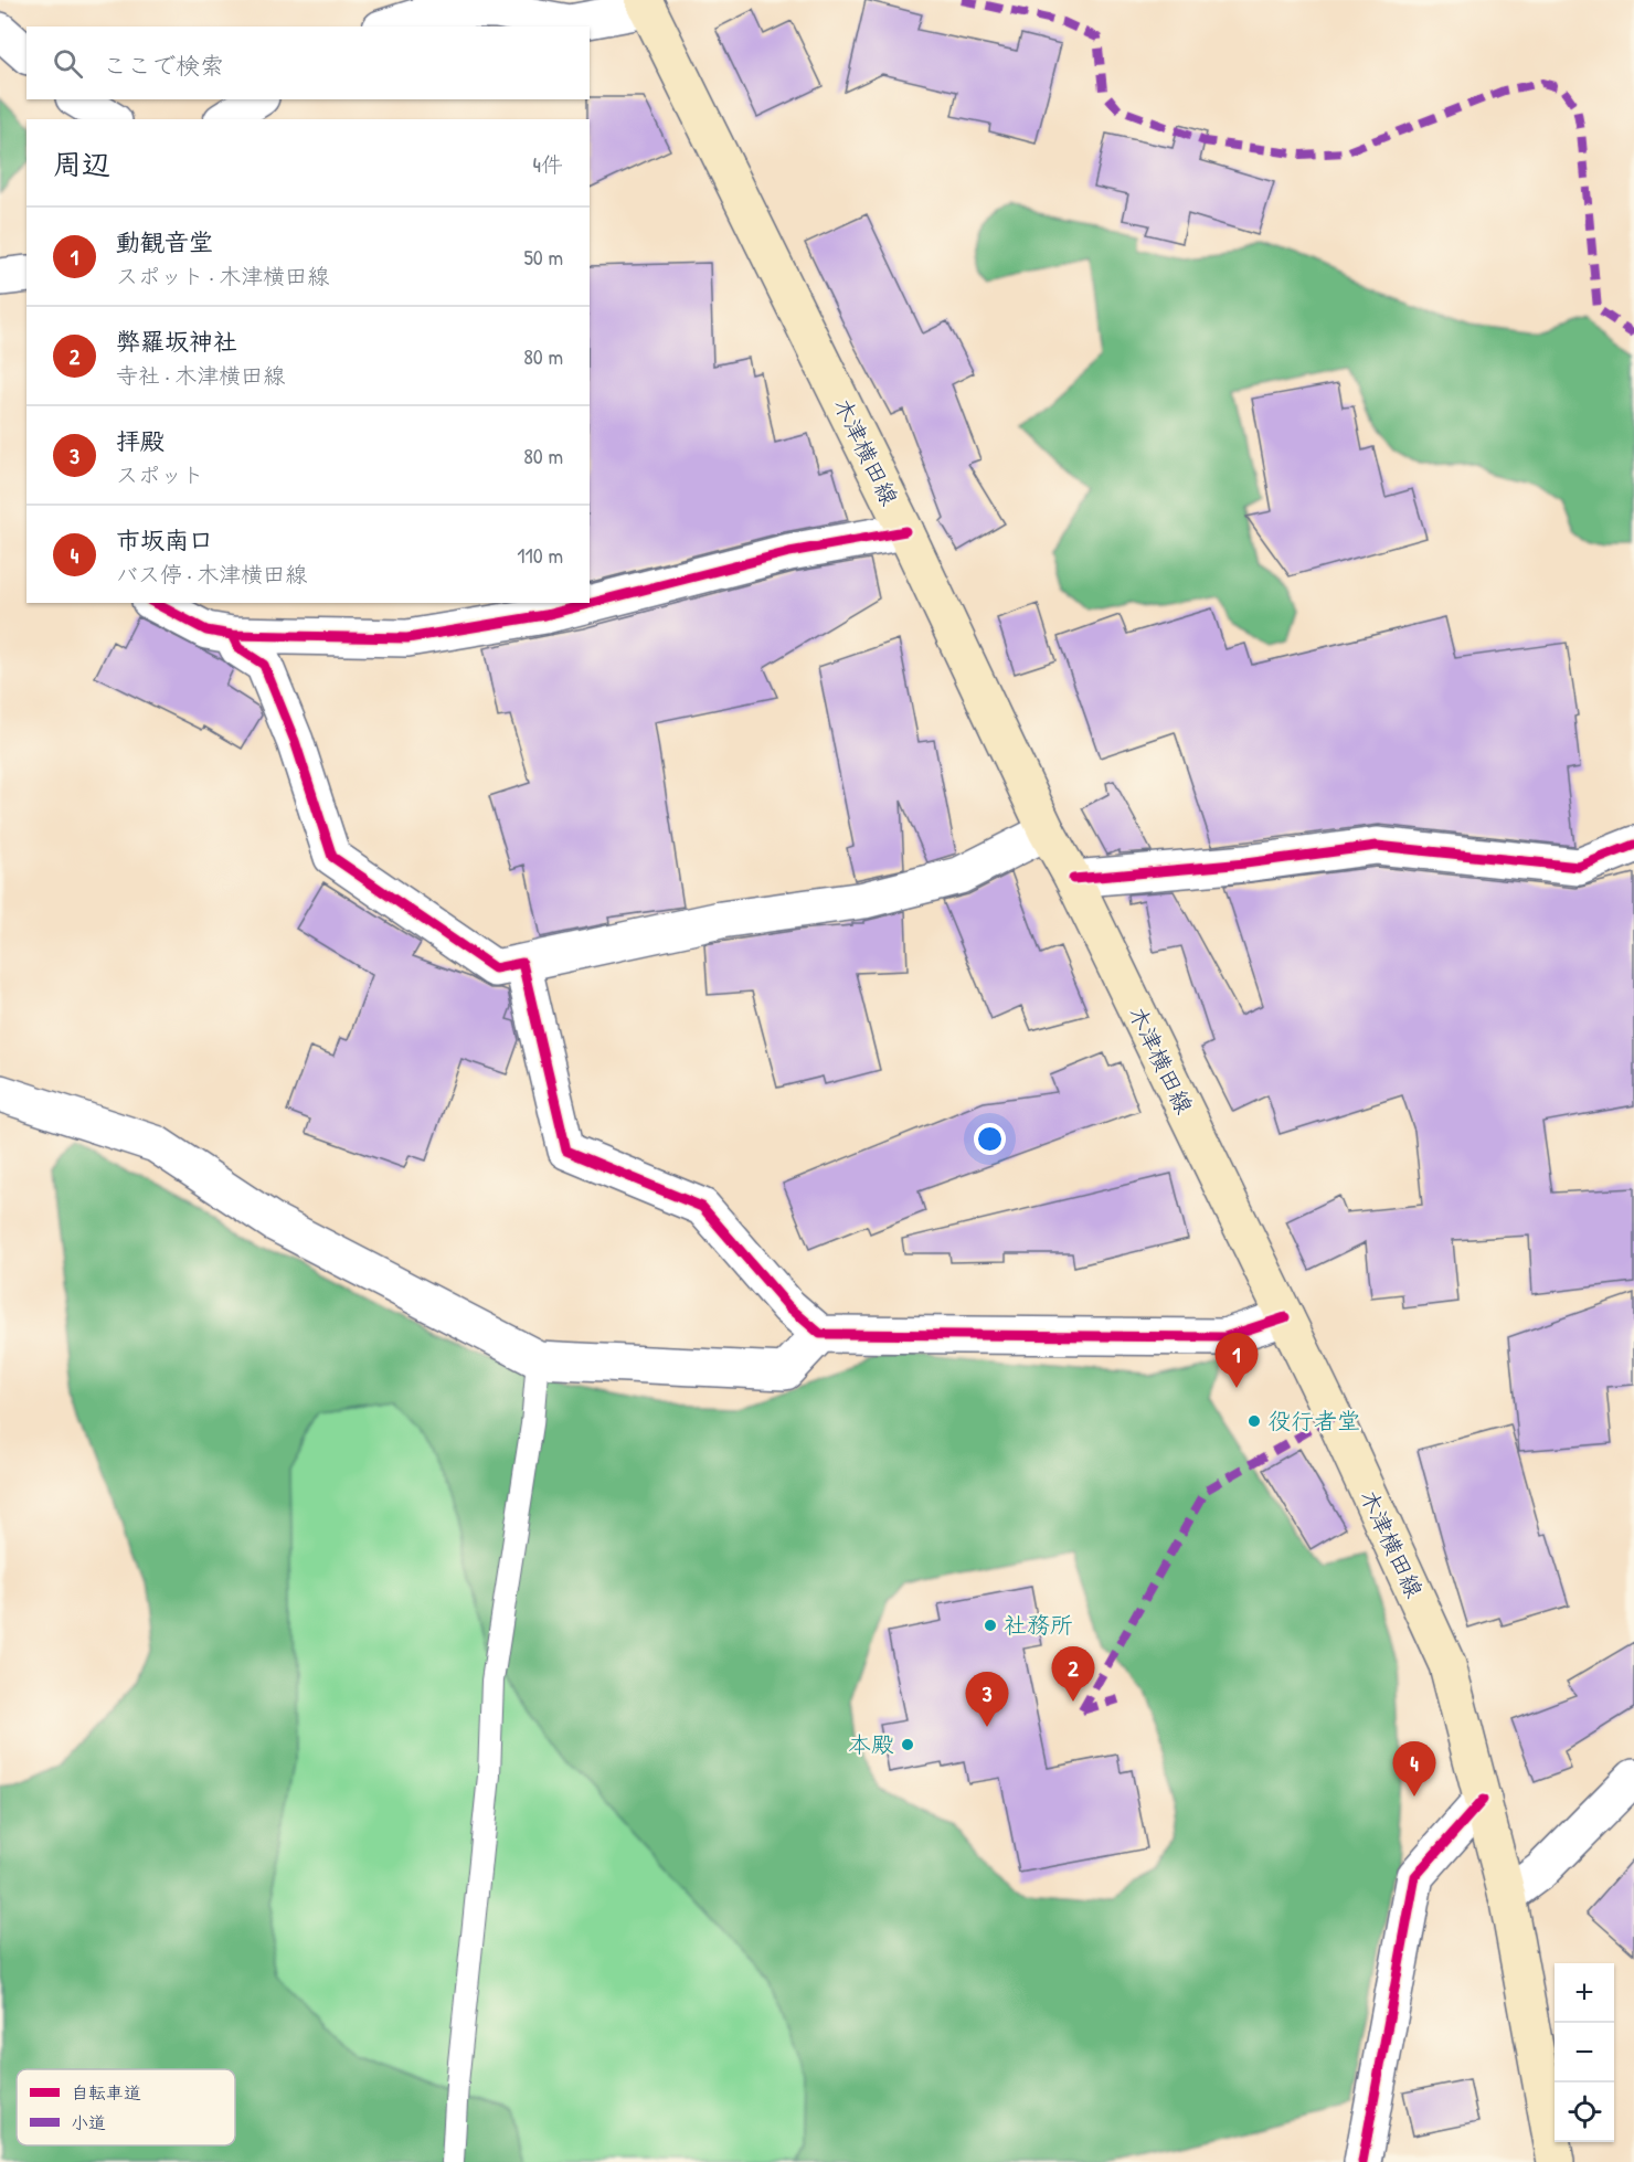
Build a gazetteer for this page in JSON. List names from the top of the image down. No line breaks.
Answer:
{"streets":{"main road":["木津横田線"]},"places":["役行者堂","社務所","本殿"],"legend":["自転車道","小道"],"page":{"search":"ここで検索","heading":["周辺","4件"],"list":[{"mark":"1","name":"動観音堂","note":"スポット · 木津横田線","value":"50 m"},{"mark":"2","name":"弊羅坂神社","note":"寺社 · 木津横田線","value":"80 m"},{"mark":"3","name":"拝殿","note":"スポット","value":"80 m"},{"mark":"4","name":"市坂南口","note":"バス停 · 木津横田線","value":"110 m"}],"pins":["1","2","3","4"],"map_buttons":["+","−"]}}
